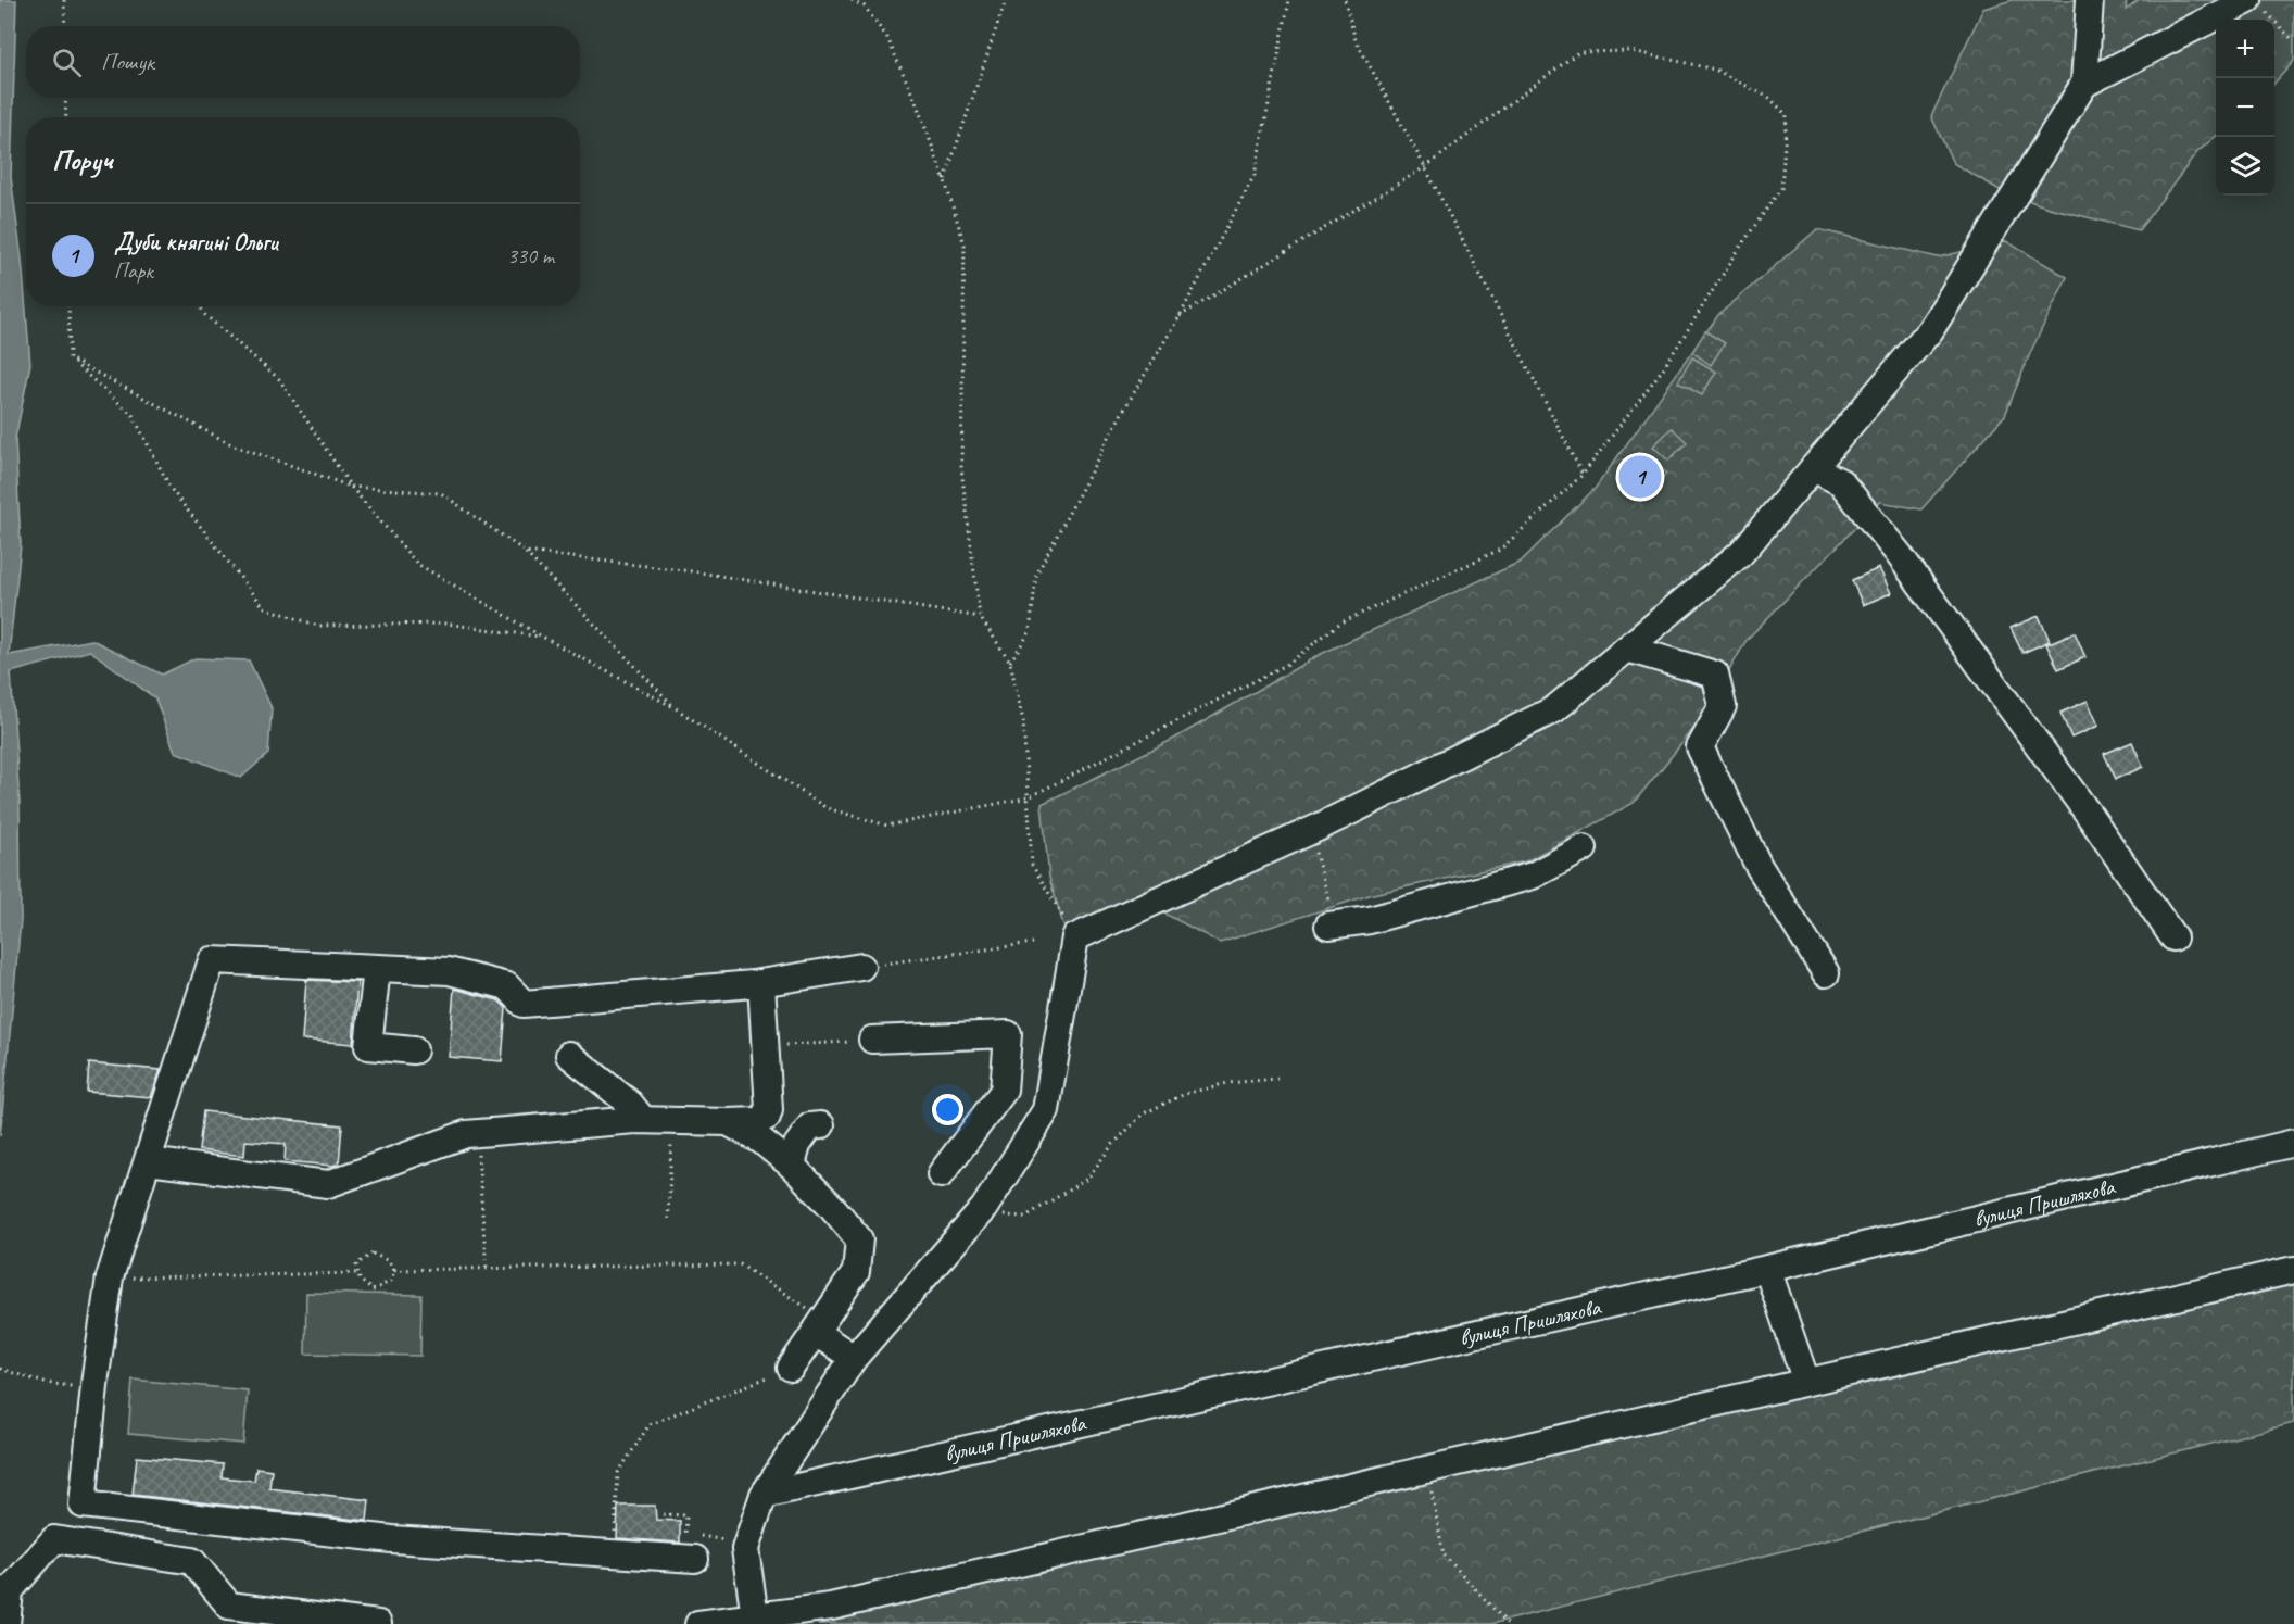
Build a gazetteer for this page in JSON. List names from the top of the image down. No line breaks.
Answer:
{"streets":{"street":["вулиця Пришляхова"]},"page":{"map_buttons":["+","−"],"search":"Пошук","heading":"Поруч","list":[{"mark":"1","name":"Дуби княгині Ольги","note":"Парк","value":"330 m"}],"pins":"1"}}
